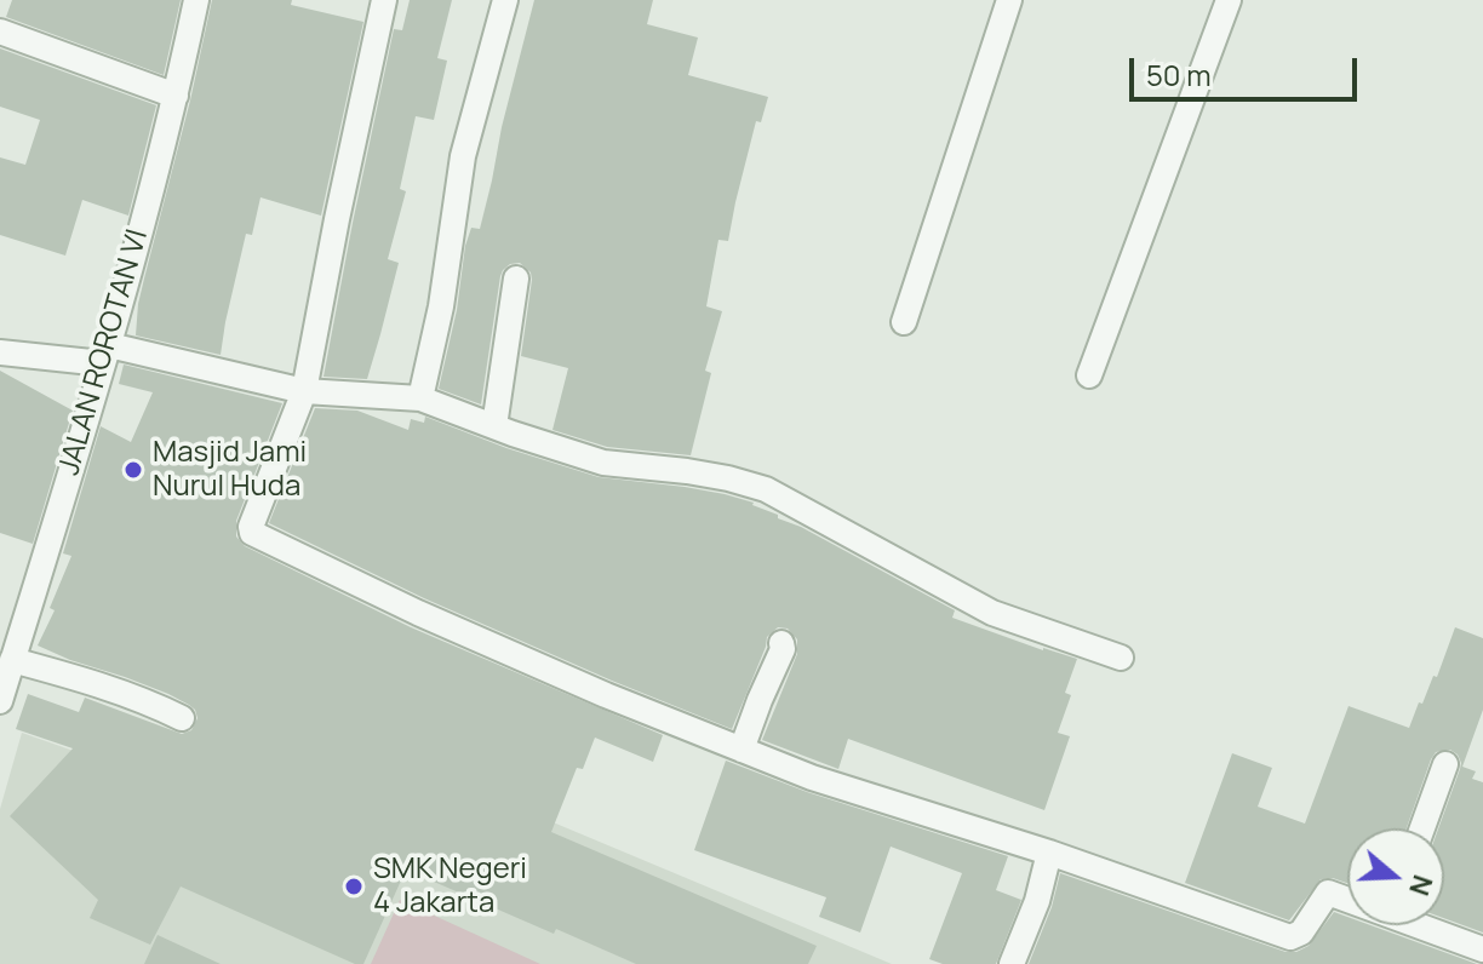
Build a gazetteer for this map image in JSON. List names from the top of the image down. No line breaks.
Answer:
{"streets":{"street":["JALAN ROROTAN VI"]},"places":["Masjid Jami Nurul Huda","SMK Negeri 4 Jakarta"],"scale_bar":"50 m","north":"right"}
